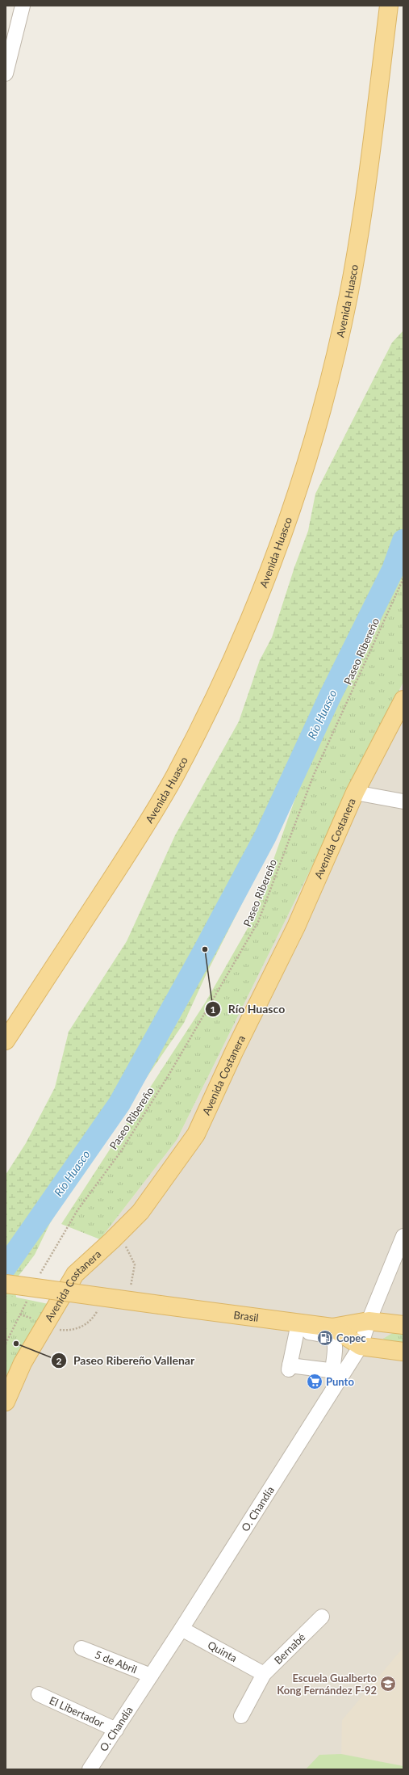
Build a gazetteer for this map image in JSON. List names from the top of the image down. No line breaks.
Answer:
{"streets":{"main road":["Avenida Huasco","Avenida Costanera","Brasil"],"street":["O. Chandía","Bernabé","Quinta","5 de Abril","El Libertador"],"path":["Paseo Ribereño"]},"crossings":[["Brasil","O. Chandía"],["O. Chandía","Quinta"],["O. Chandía","5 de Abril"],["O. Chandía","El Libertador"],["Bernabé","Quinta"]],"water":["Río Huasco"],"places":{"other":["Río Huasco","Paseo Ribereño Vallenar"],"fuel station":["Copec"],"supermarket":["Punto"],"school or university":["Escuela Gualberto Kong Fernández F-92"]}}
